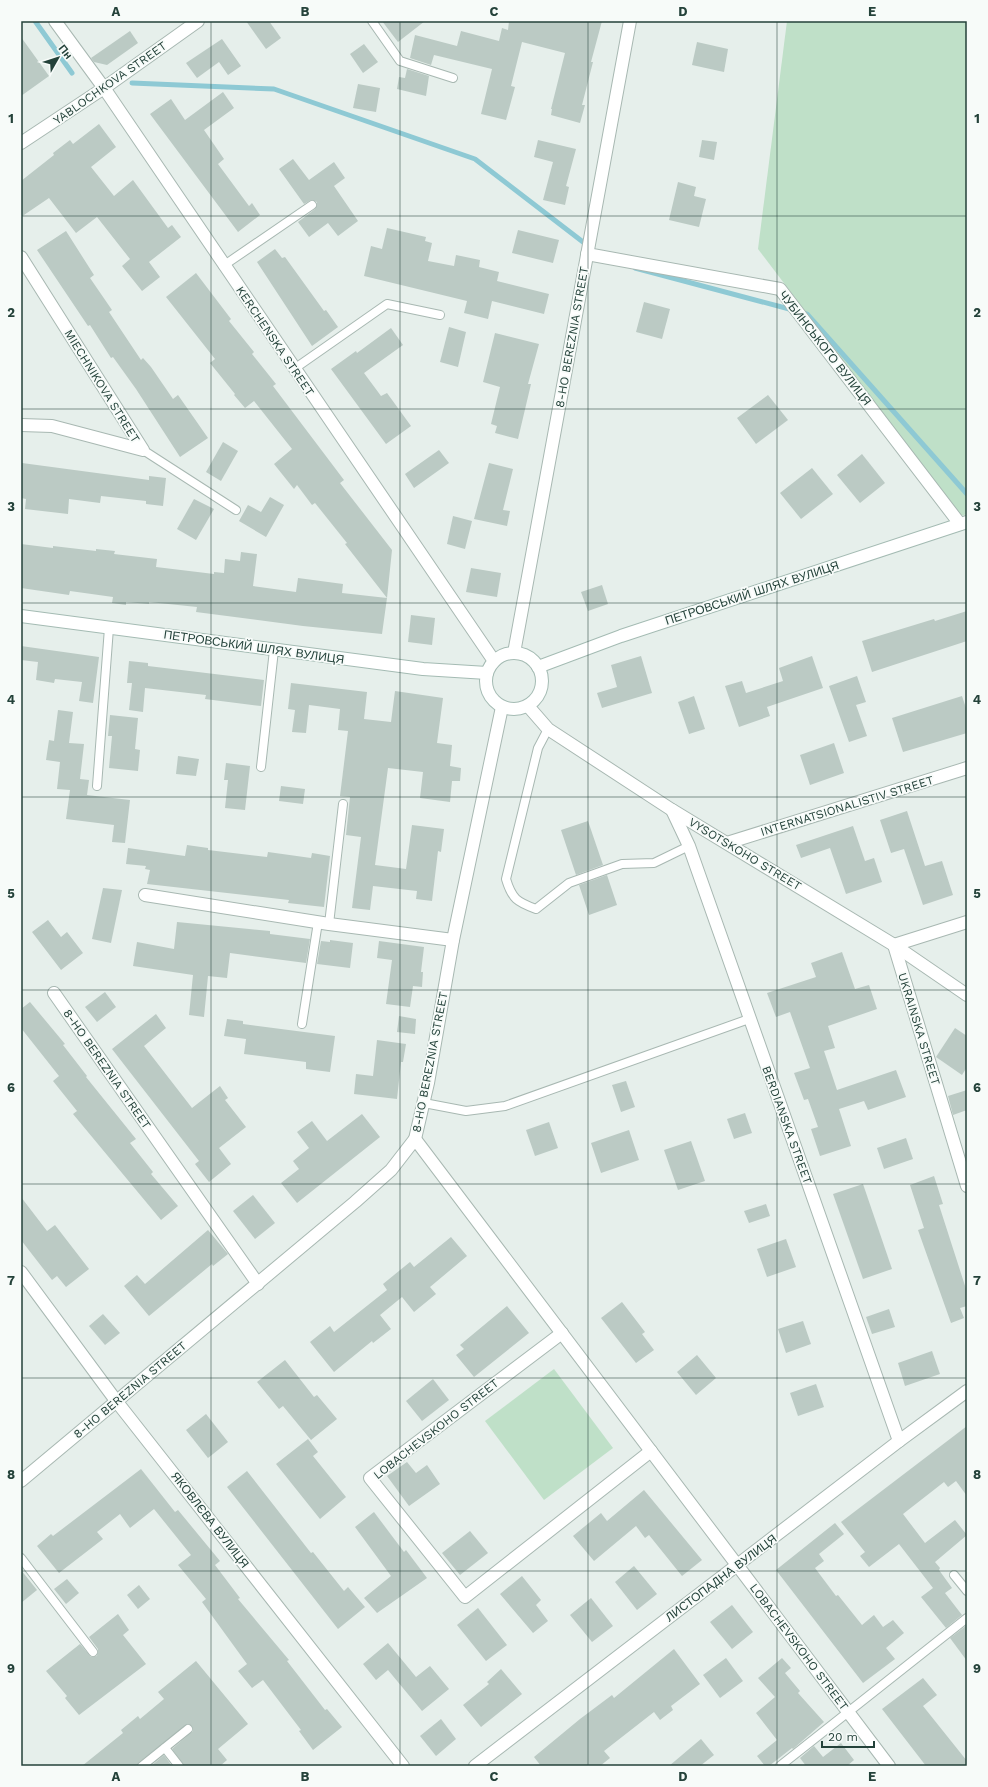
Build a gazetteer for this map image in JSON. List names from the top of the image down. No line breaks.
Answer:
{"streets":{"street":["YABLOCHKOVA STREET","8-HO BEREZNIA STREET","KERCHENSKA STREET","ЧУБИНСЬКОГО ВУЛИЦЯ","MIECHNIKOVA STREET","ПЕТРОВСЬКИЙ ШЛЯХ ВУЛИЦЯ","INTERNATSIONALISTIV STREET","VYSOTSKOHO STREET","UKRAINSKA STREET","BERDIANSKA STREET","LOBACHEVSKOHO STREET","ЯКОВЛЄВА ВУЛИЦЯ","ЛИСТОПАДНА ВУЛИЦЯ"]},"crossings":[["YABLOCHKOVA STREET","KERCHENSKA STREET"],["8-HO BEREZNIA STREET","KERCHENSKA STREET"],["8-HO BEREZNIA STREET","ЧУБИНСЬКОГО ВУЛИЦЯ"],["8-HO BEREZNIA STREET","ПЕТРОВСЬКИЙ ШЛЯХ ВУЛИЦЯ"],["8-HO BEREZNIA STREET","VYSOTSKOHO STREET"],["8-HO BEREZNIA STREET","LOBACHEVSKOHO STREET"],["8-HO BEREZNIA STREET","ЯКОВЛЄВА ВУЛИЦЯ"],["KERCHENSKA STREET","ПЕТРОВСЬКИЙ ШЛЯХ ВУЛИЦЯ"],["KERCHENSKA STREET","VYSOTSKOHO STREET"],["ЧУБИНСЬКОГО ВУЛИЦЯ","ПЕТРОВСЬКИЙ ШЛЯХ ВУЛИЦЯ"],["ПЕТРОВСЬКИЙ ШЛЯХ ВУЛИЦЯ","VYSOTSKOHO STREET"],["INTERNATSIONALISTIV STREET","VYSOTSKOHO STREET"],["VYSOTSKOHO STREET","UKRAINSKA STREET"],["VYSOTSKOHO STREET","BERDIANSKA STREET"],["BERDIANSKA STREET","ЛИСТОПАДНА ВУЛИЦЯ"],["LOBACHEVSKOHO STREET","ЛИСТОПАДНА ВУЛИЦЯ"]],"scale_bar":"20 m","north":"top right","grid":{"columns":["A","B","C","D","E"],"rows":["1","2","3","4","5","6","7","8","9"]}}
